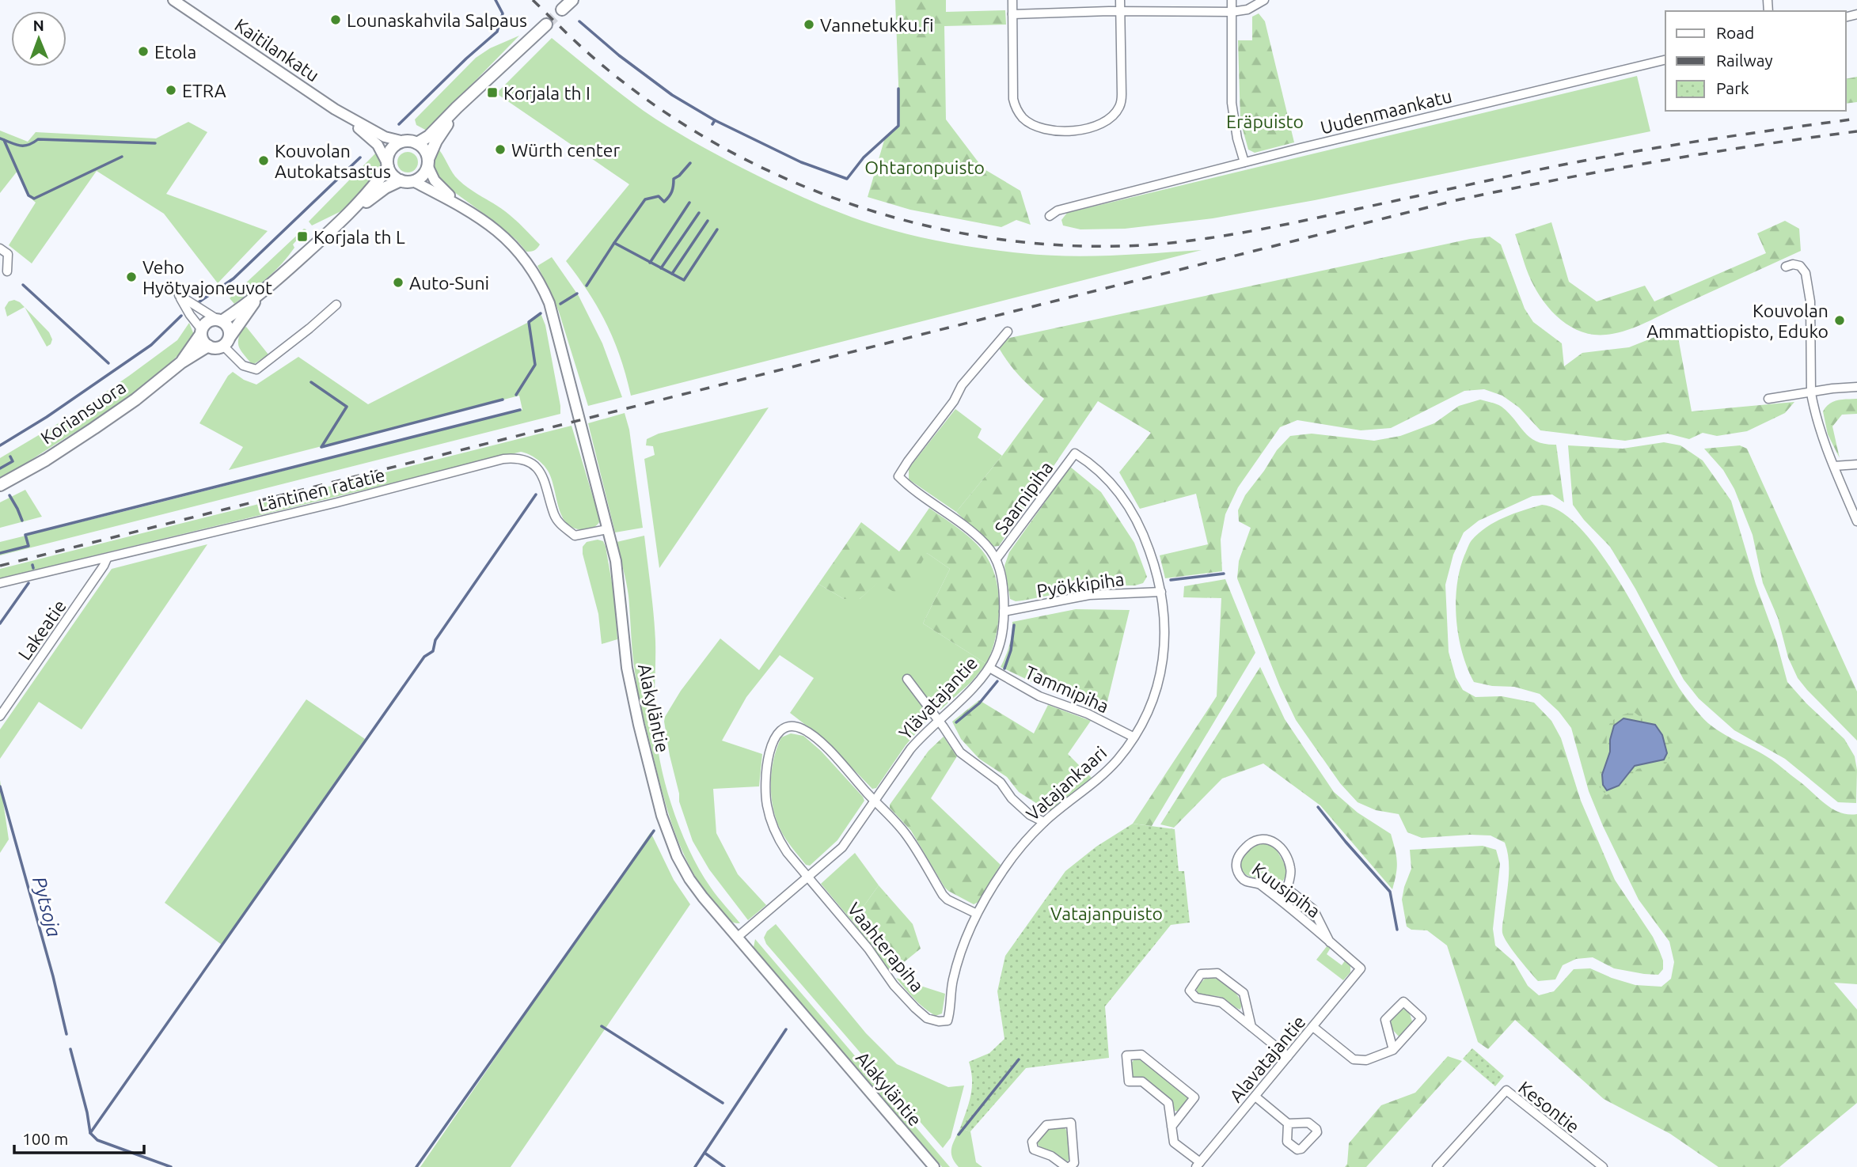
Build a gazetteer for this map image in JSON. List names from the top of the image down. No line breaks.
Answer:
{"streets":{"main road":["Koriansuora"],"street":["Kaitilankatu","Uudenmaankatu","Läntinen ratatie","Saarnipiha","Pyökkipiha","Lakeatie","Tammipiha","Ylävatajantie","Alakyläntie","Vatajankaari","Kuusipiha","Vaahterapiha","Alavatajantie","Kesontie"]},"crossings":[["Kaitilankatu","Alakyläntie"],["Läntinen ratatie","Lakeatie"],["Läntinen ratatie","Alakyläntie"],["Saarnipiha","Ylävatajantie"],["Saarnipiha","Vatajankaari"],["Pyökkipiha","Ylävatajantie"],["Pyökkipiha","Vatajankaari"],["Tammipiha","Ylävatajantie"],["Tammipiha","Vatajankaari"],["Ylävatajantie","Alakyläntie"],["Ylävatajantie","Vaahterapiha"],["Vatajankaari","Vaahterapiha"],["Kuusipiha","Alavatajantie"]],"water":["Pytsoja"],"parks":["Eräpuisto","Ohtaronpuisto","Vatajanpuisto"],"places":{"other":["Lounaskahvila Salpaus","Vannetukku.fi","Etola","ETRA","Würth center","Kouvolan Autokatsastus","Veho Hyötyajoneuvot","Auto-Suni","Kouvolan Ammattiopisto, Eduko"],"transit":["Korjala th I","Korjala th L"]},"legend":["Road","Railway","Park"],"scale_bar":"100 m","north":"top"}
